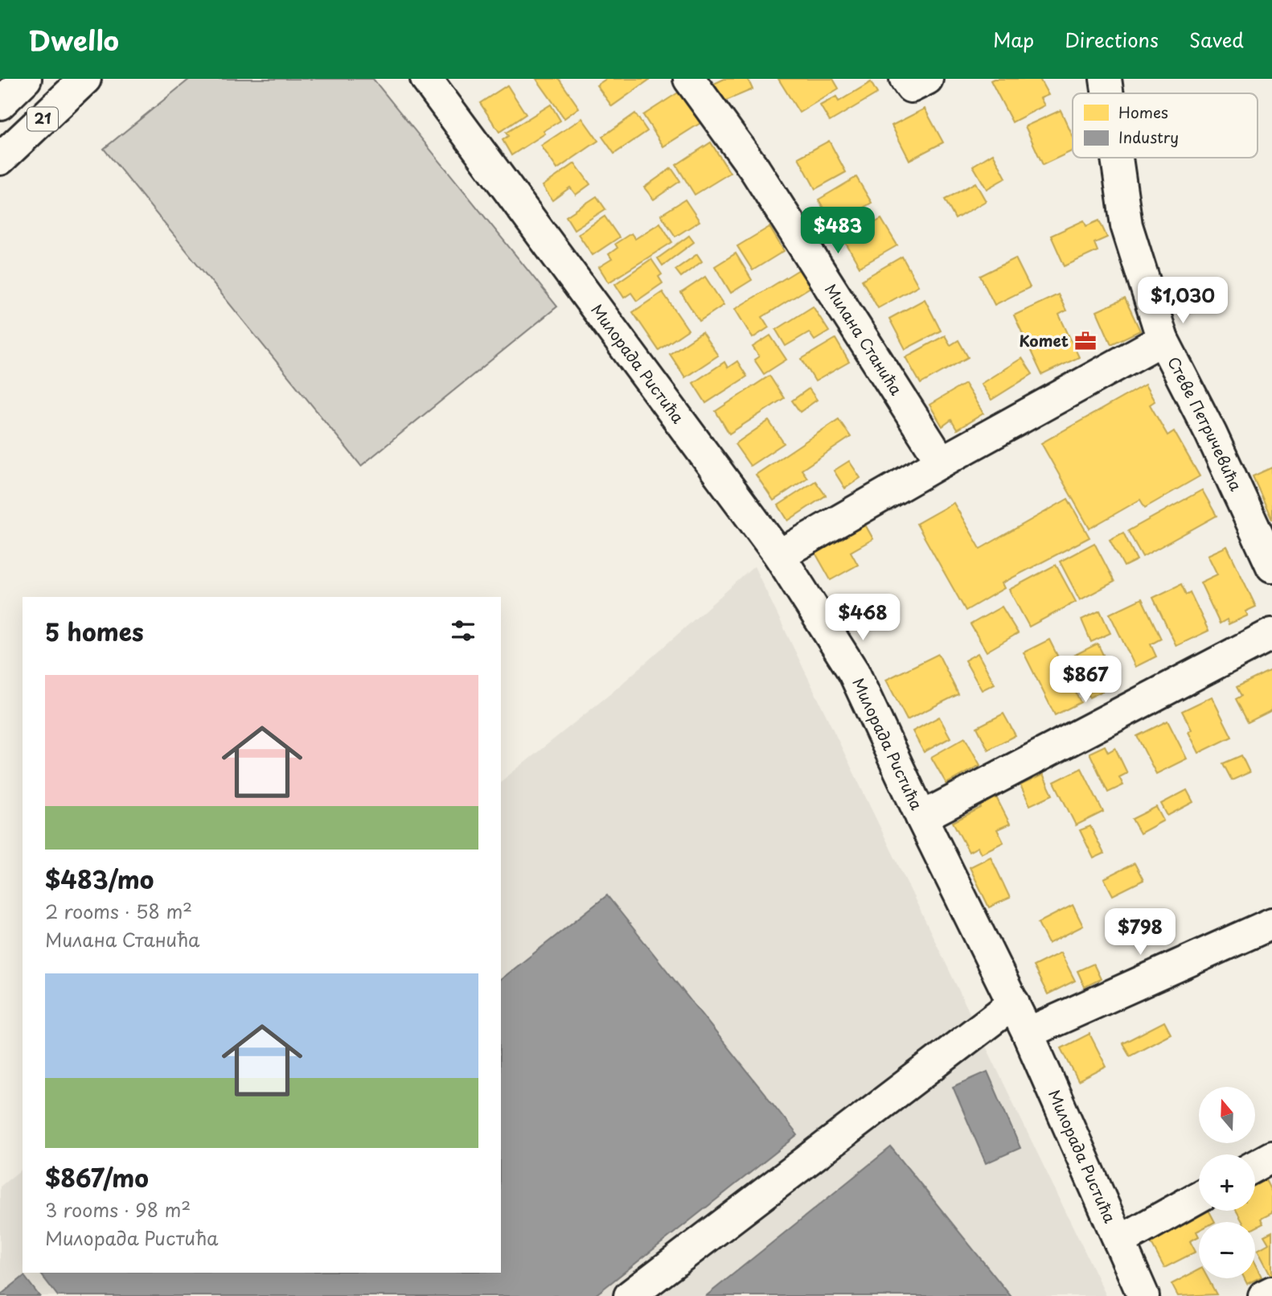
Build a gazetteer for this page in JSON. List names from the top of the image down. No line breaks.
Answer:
{"streets":{"street":["21","Милана Станића","Милорада Ристића","Стеве Петричевића"]},"places":{"office":["Komet"]},"legend":["Homes","Industry"],"north":"top","page":{"header":"Dwello","nav":["Map","Directions","Saved"],"price":["$483","$1,030","$468","$867","$798"],"heading":"5 homes","list":[{"name":"$483/mo","note":"2 rooms · 58 m² · Милана Станића"},{"name":"$867/mo","note":"3 rooms · 98 m² · Милорада Ристића"}],"map_buttons":["+","−"]}}
